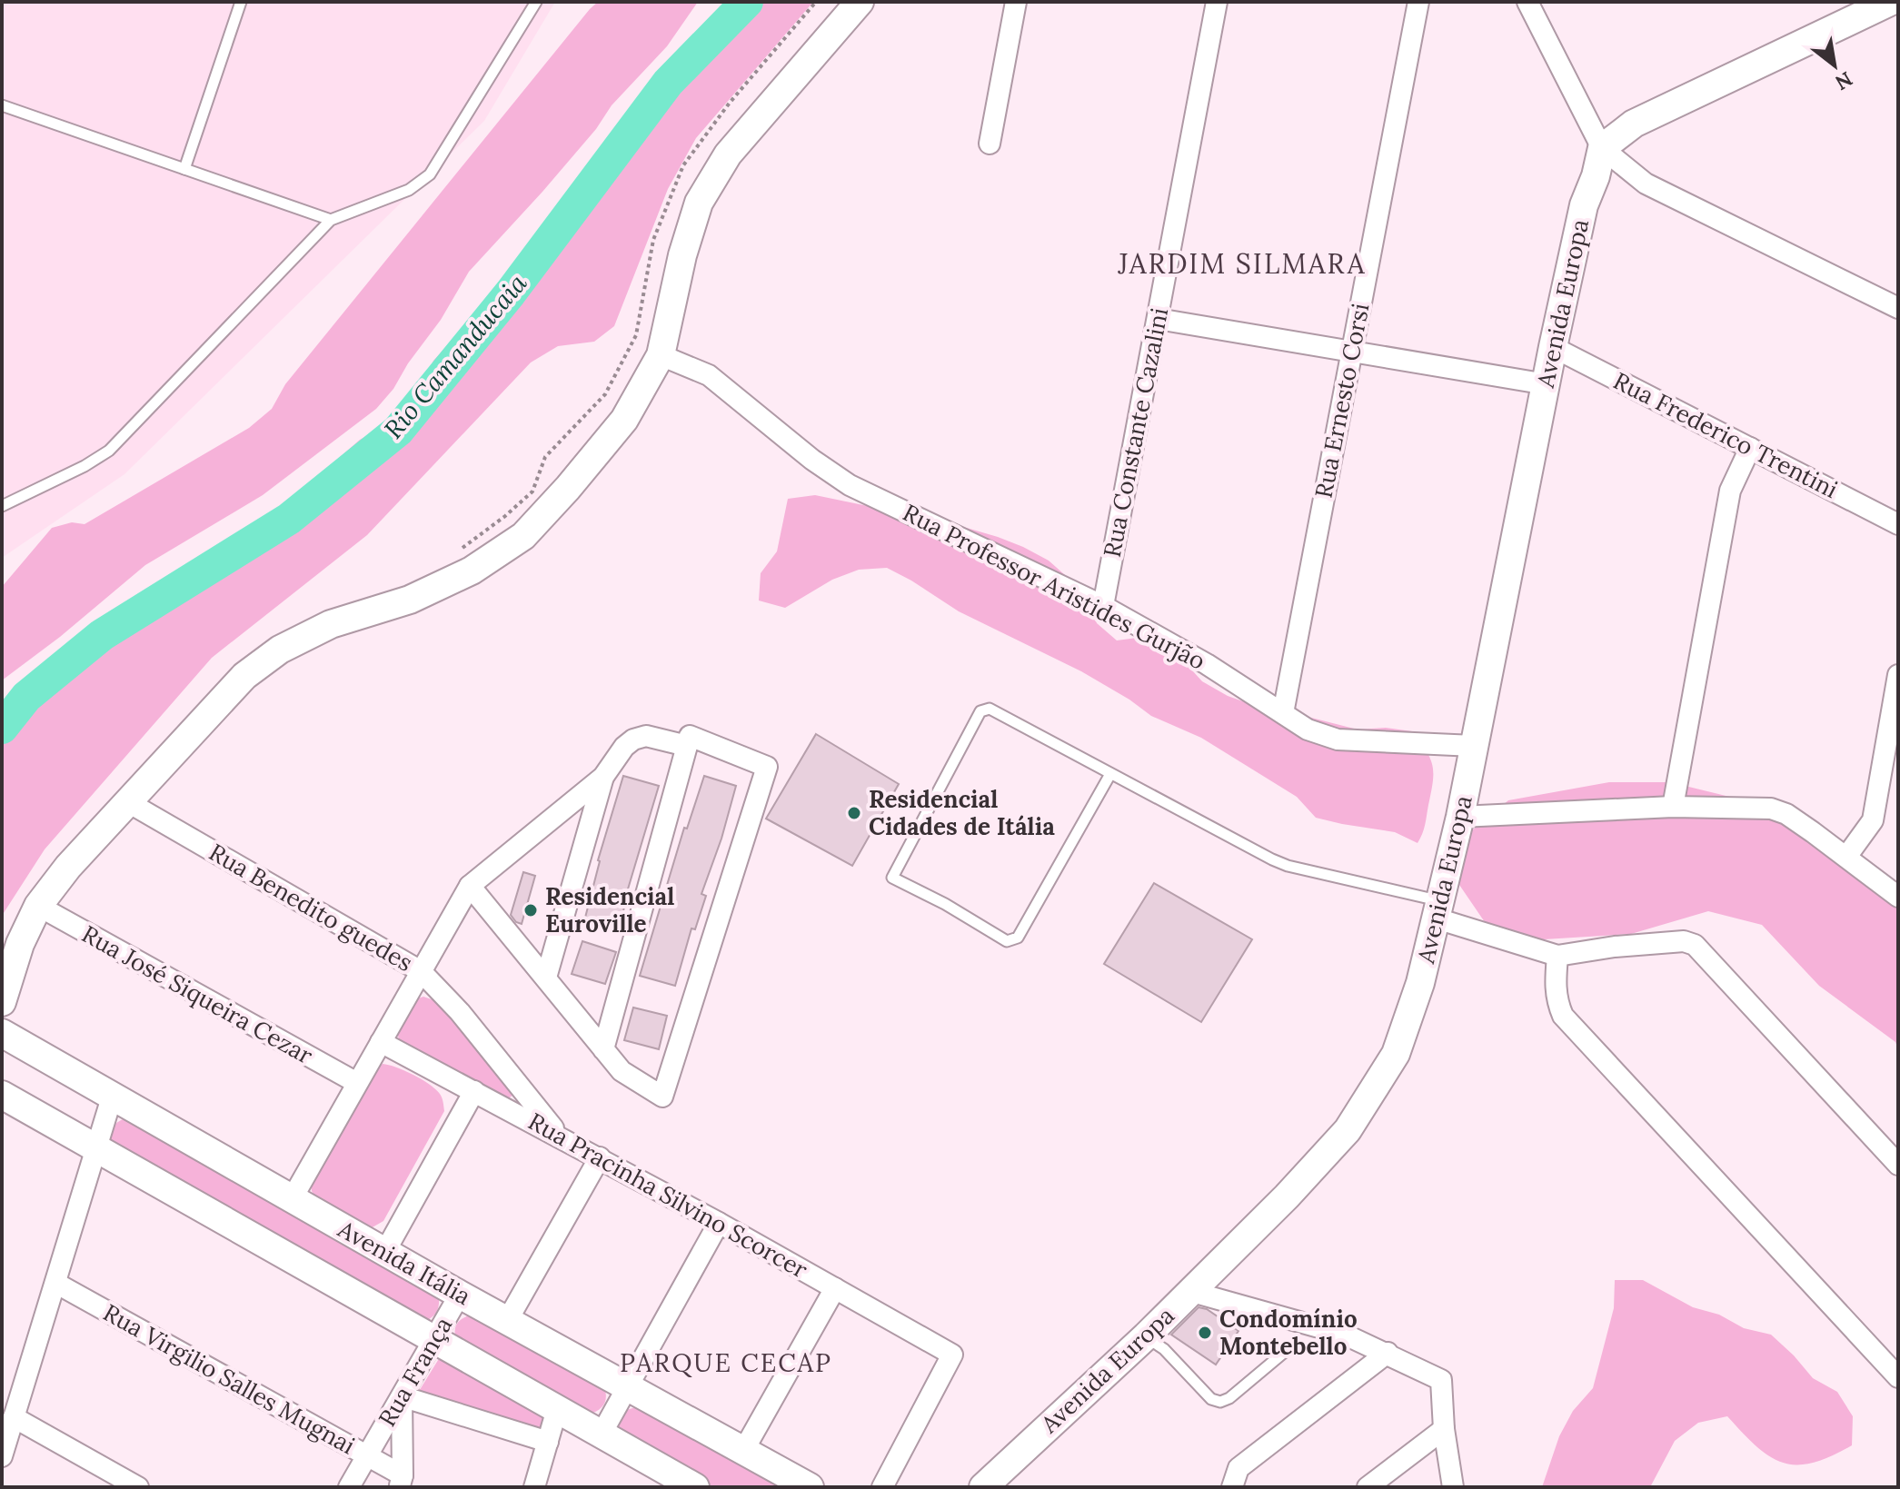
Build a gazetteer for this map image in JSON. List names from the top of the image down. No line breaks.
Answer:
{"streets":{"street":["Avenida Europa","Rua Ernesto Corsi","Rua Constante Cazalini","Rua Frederico Trentini","Rua Professor Aristides Gurjão","Rua Benedito guedes","Rua José Siqueira Cezar","Rua Pracinha Silvino Scorcer","Avenida Itália","Rua França","Rua Virgilio Salles Mugnai"]},"crossings":[["Avenida Europa","Rua Frederico Trentini"],["Avenida Europa","Rua Professor Aristides Gurjão"],["Rua Ernesto Corsi","Rua Professor Aristides Gurjão"],["Rua Constante Cazalini","Rua Professor Aristides Gurjão"],["Rua Benedito guedes","Rua Pracinha Silvino Scorcer"],["Avenida Itália","Rua França"],["Rua França","Rua Virgilio Salles Mugnai"]],"districts":["JARDIM SILMARA","PARQUE CECAP"],"water":["Rio Camanducaia"],"places":["Residencial Cidades de Itália","Residencial Euroville","Condomínio Montebello"],"north":"bottom right"}
